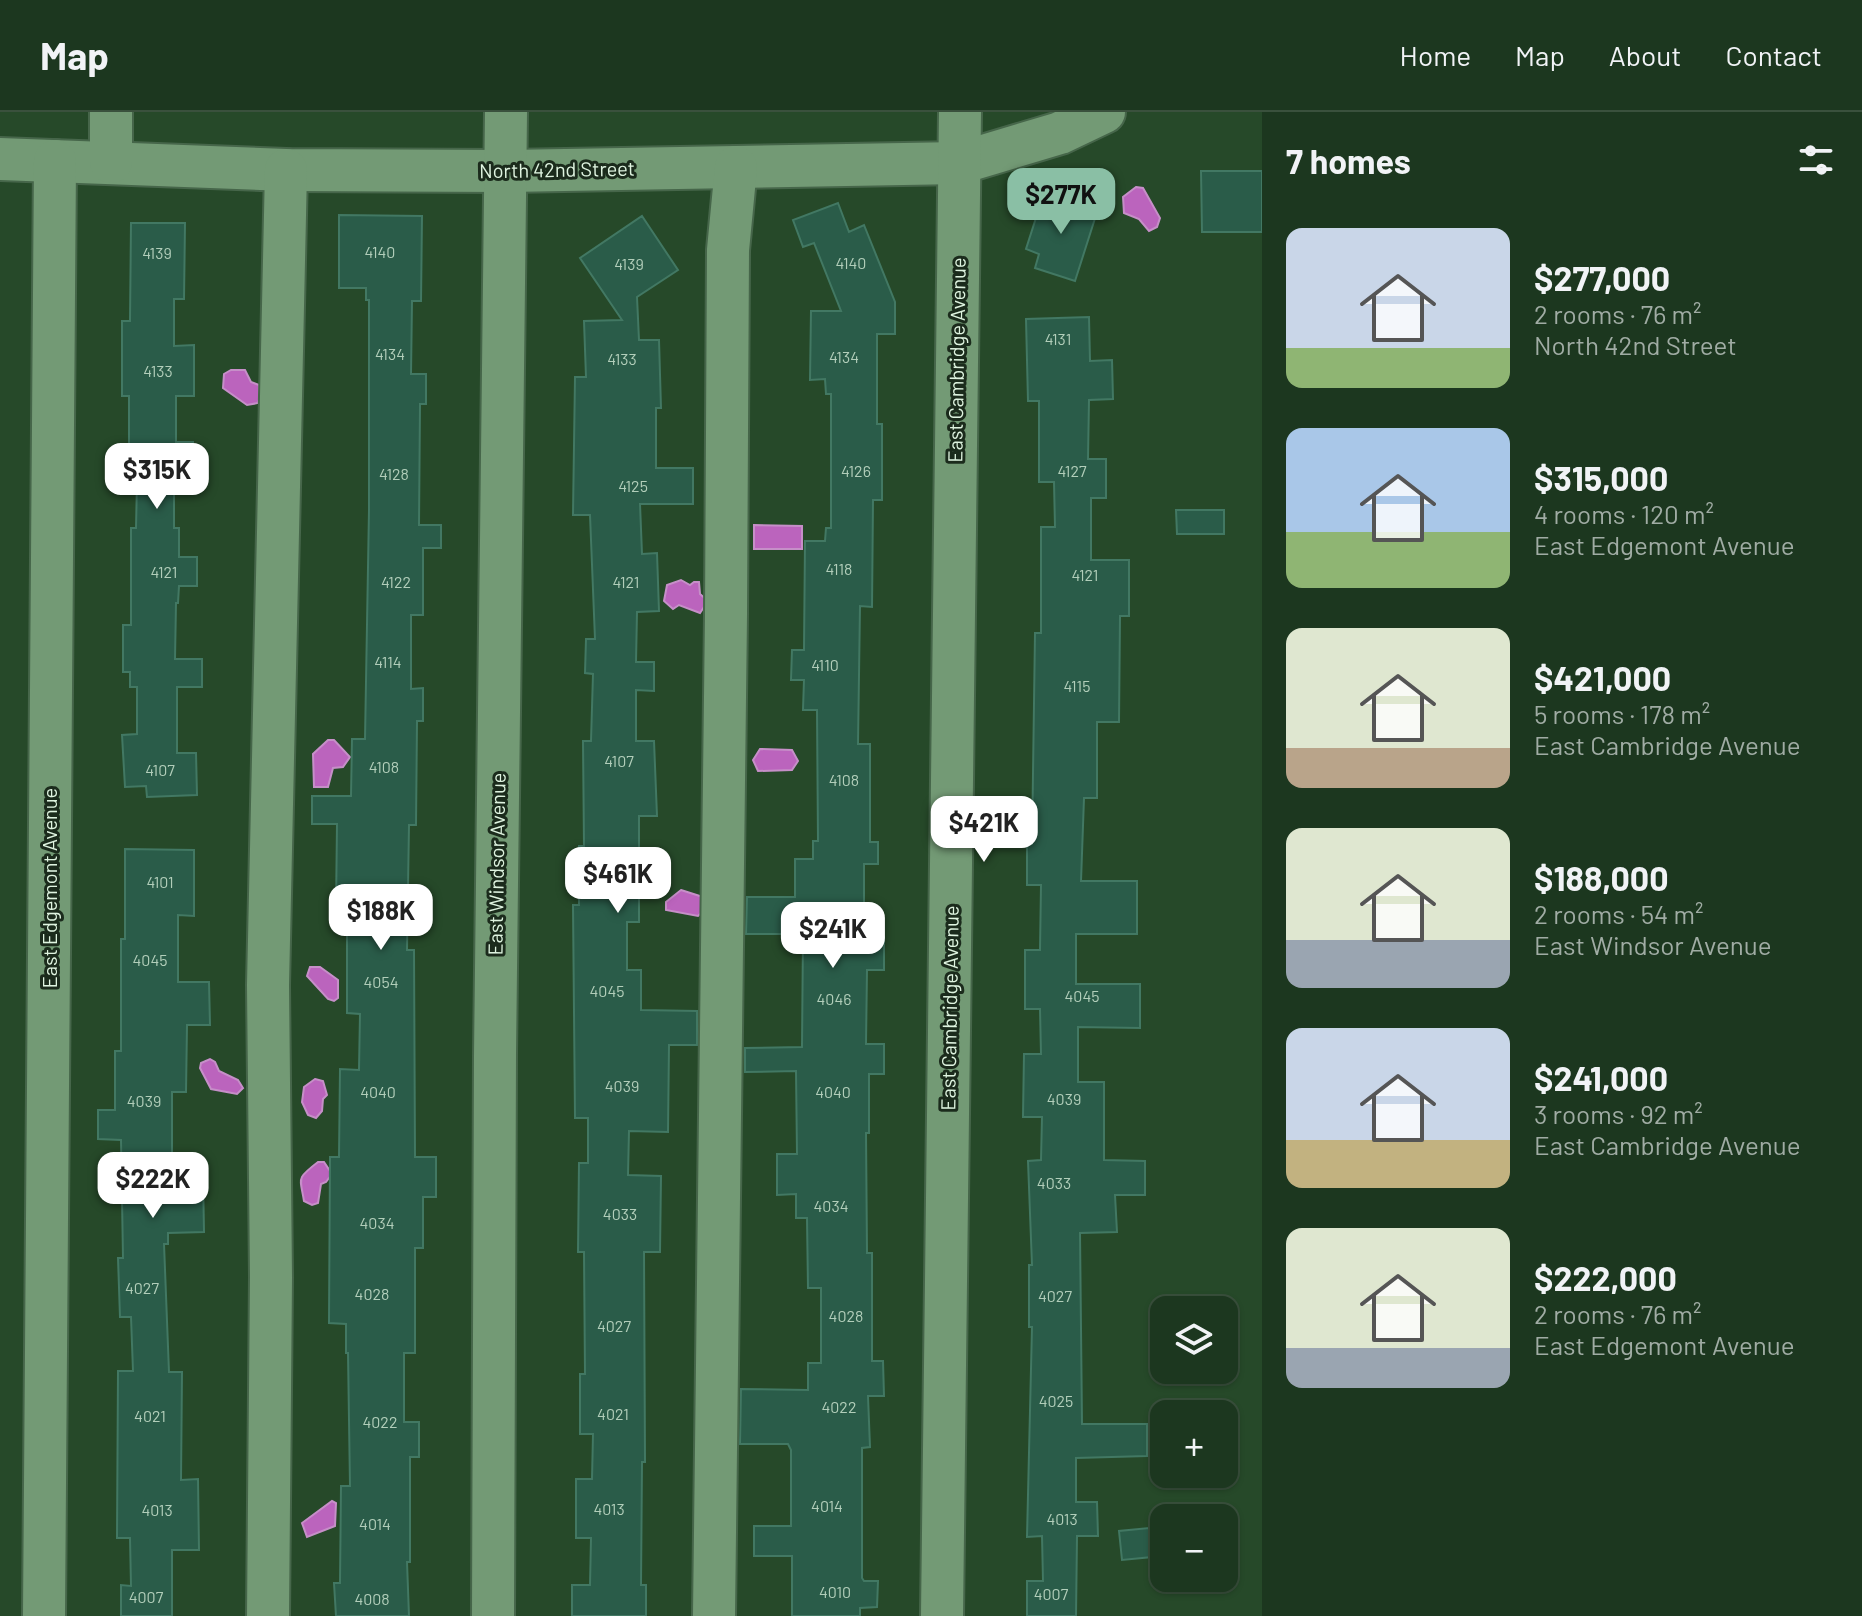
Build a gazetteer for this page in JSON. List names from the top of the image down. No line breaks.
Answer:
{"streets":{"street":["North 42nd Street","East Cambridge Avenue","East Windsor Avenue","East Edgemont Avenue"]},"crossings":[["North 42nd Street","East Cambridge Avenue"],["North 42nd Street","East Windsor Avenue"],["North 42nd Street","East Edgemont Avenue"]],"house_numbers":["4140","4139","4140","4139","4131","4134","4134","4133","4133","4126","4127","4128","4125","4118","4121","4121","4122","4121","4114","4110","4115","4107","4108","4107","4108","4101","4045","4054","4045","4045","4046","4039","4040","4040","4039","4039","4033","4034","4033","4034","4027","4028","4027","4028","4027","4025","4022","4021","4021","4022","4014","4013","4013","4013","4014","4010","4007","4007","4008"],"page":{"header":"Map","nav":["Home","Map","About","Contact"],"heading":"7 homes","price":["$277K","$315K","$421K","$461K","$188K","$241K","$222K"],"list":[{"name":"$277,000","note":"2 rooms · 76 m² · North 42nd Street"},{"name":"$315,000","note":"4 rooms · 120 m² · East Edgemont Avenue"},{"name":"$421,000","note":"5 rooms · 178 m² · East Cambridge Avenue"},{"name":"$188,000","note":"2 rooms · 54 m² · East Windsor Avenue"},{"name":"$241,000","note":"3 rooms · 92 m² · East Cambridge Avenue"},{"name":"$222,000","note":"2 rooms · 76 m² · East Edgemont Avenue"}],"map_buttons":["+","−"]}}
